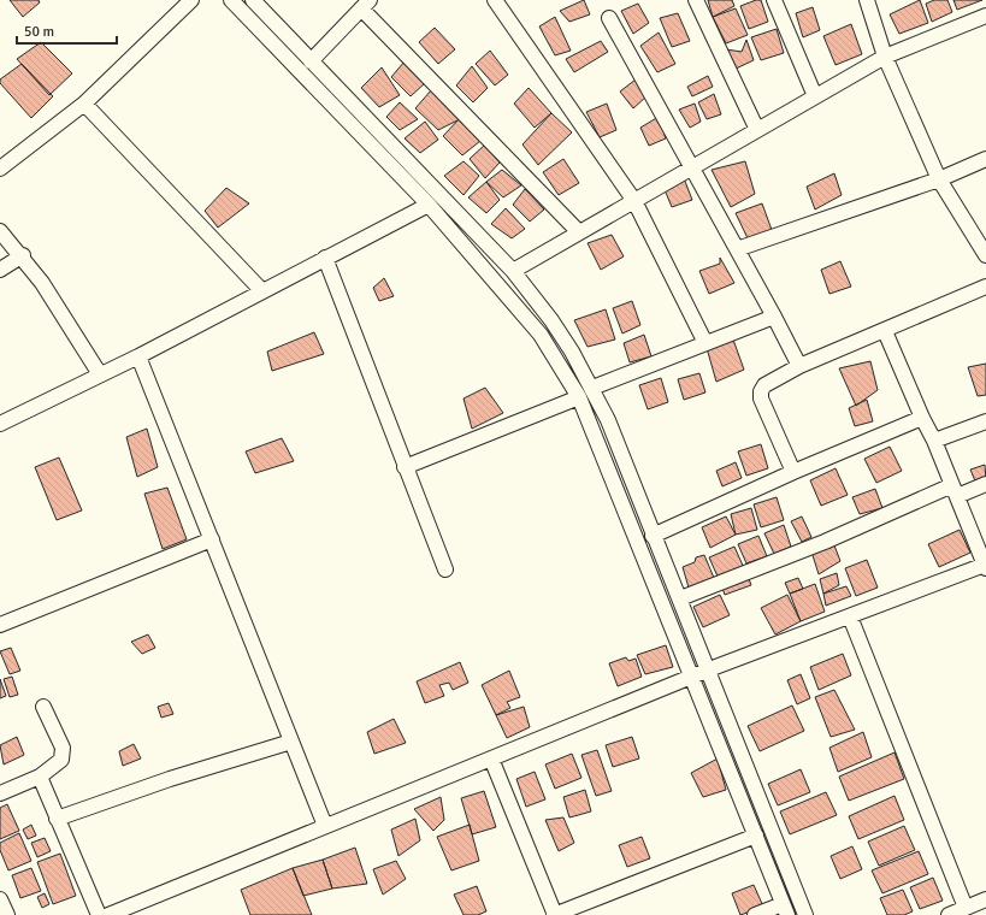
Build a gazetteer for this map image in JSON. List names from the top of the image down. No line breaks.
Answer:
{"scale_bar":"50 m"}
